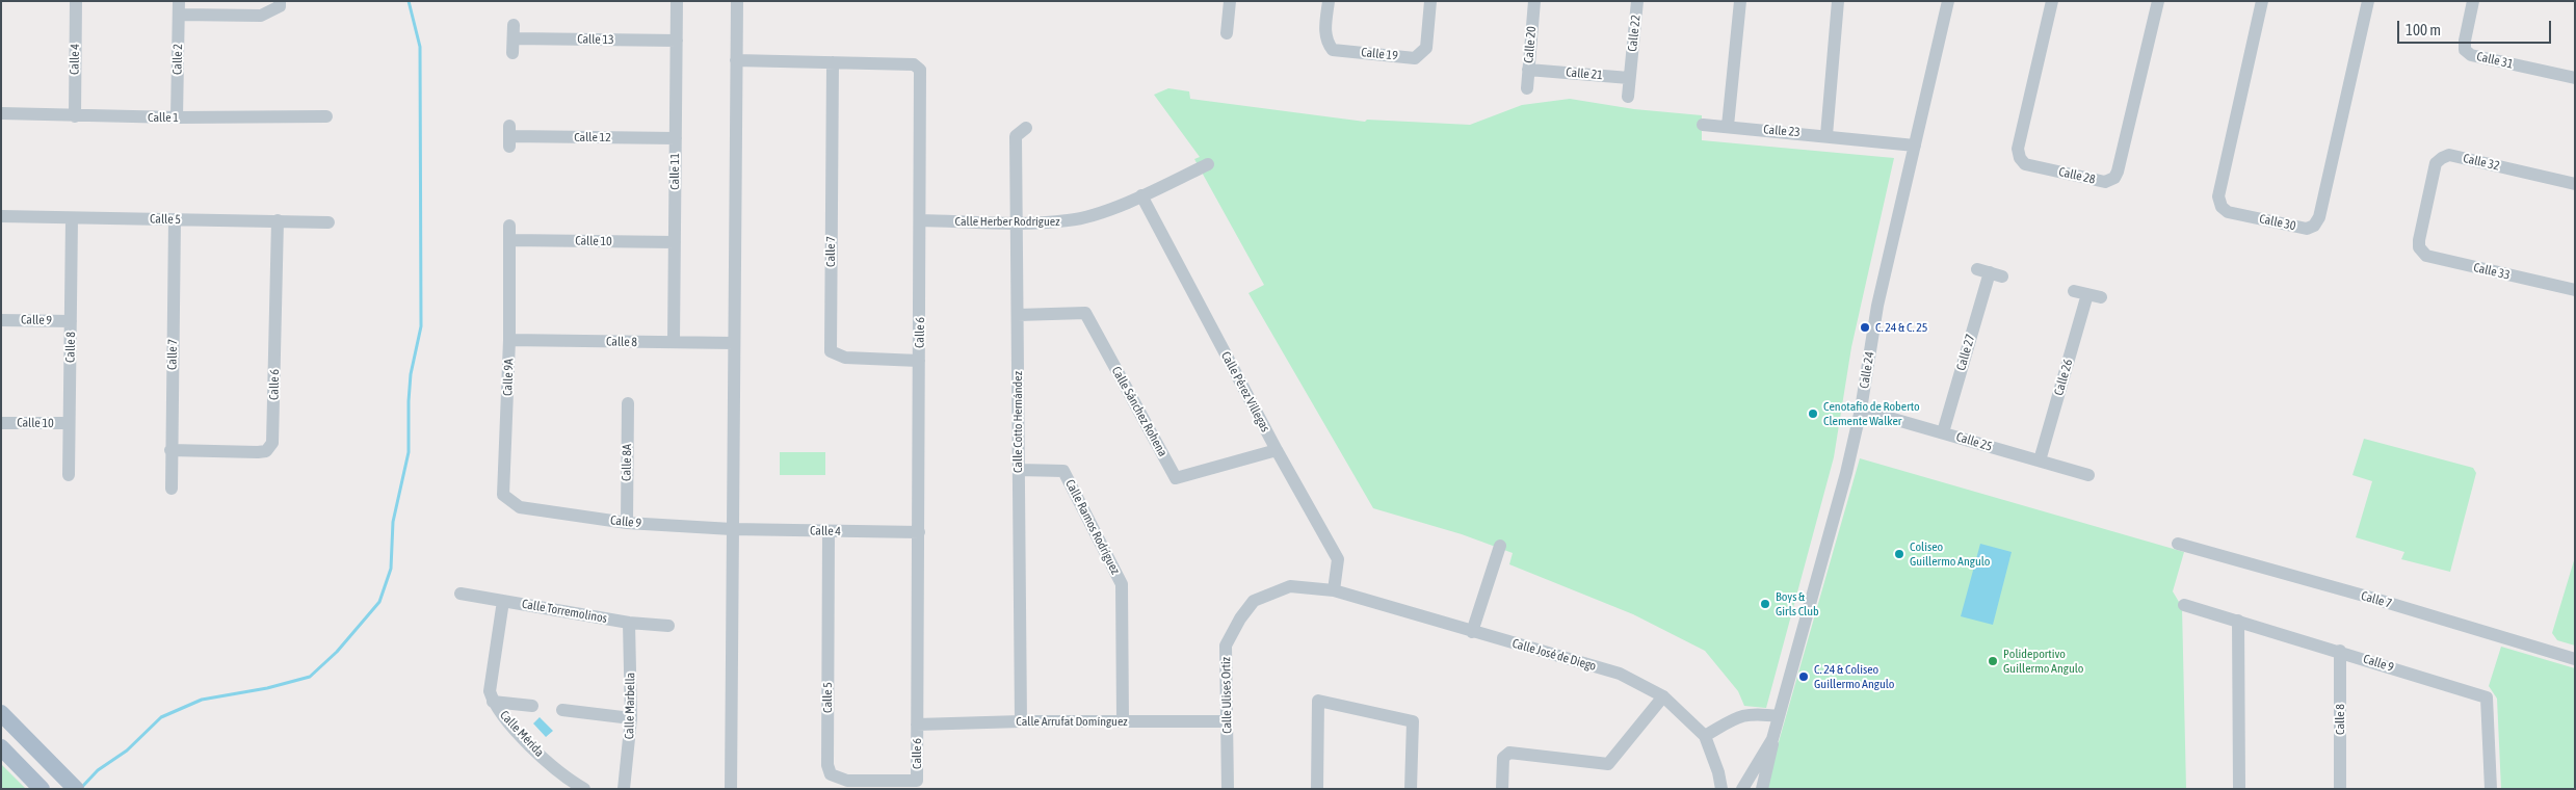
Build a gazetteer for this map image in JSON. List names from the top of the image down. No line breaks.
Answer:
{"streets":{"street":["Calle 22","Calle 13","Calle 20","Calle 19","Calle 4","Calle 2","Calle 31","Calle 21","Calle 1","Calle 23","Calle 12","Calle 32","Calle 11","Calle 28","Calle 5","Calle Herber Rodríguez","Calle 30","Calle 10","Calle 7","Calle 33","Calle 9","Calle 6","Calle 8","Calle 27","Calle 24","Calle 9A","Calle 26","Calle Pérez Villegas","Calle Sánchez Rohena","Calle Cotto Hernández","Calle 25","Calle 8A","Calle Ramos Rodríguez","Calle Torremolinos","Calle José de Diego","Calle Ulises Ortiz","Calle Marbella","Calle Arrufat Domínguez","Calle Mérida"]},"crossings":[["Calle 22","Calle 21"],["Calle 13","Calle 11"],["Calle 20","Calle 21"],["Calle 4","Calle 1"],["Calle 4","Calle 5"],["Calle 4","Calle 9"],["Calle 4","Calle 6"],["Calle 2","Calle 1"],["Calle 23","Calle 24"],["Calle 12","Calle 11"],["Calle 32","Calle 33"],["Calle 11","Calle 10"],["Calle 11","Calle 8"],["Calle 5","Calle 7"],["Calle 5","Calle 6"],["Calle 5","Calle 8"],["Calle Herber Rodríguez","Calle 6"],["Calle Herber Rodríguez","Calle Pérez Villegas"],["Calle Herber Rodríguez","Calle Cotto Hernández"],["Calle 10","Calle 8"],["Calle 10","Calle 9A"],["Calle 7","Calle 6"],["Calle 9","Calle 8"],["Calle 9","Calle 9A"],["Calle 9","Calle 8A"],["Calle 6","Calle Arrufat Domínguez"],["Calle 8","Calle 9A"],["Calle 27","Calle 25"],["Calle 24","Calle 25"],["Calle 26","Calle 25"],["Calle Pérez Villegas","Calle Sánchez Rohena"],["Calle Pérez Villegas","Calle José de Diego"],["Calle Pérez Villegas","Calle Ulises Ortiz"],["Calle Sánchez Rohena","Calle Cotto Hernández"],["Calle Cotto Hernández","Calle Ramos Rodríguez"],["Calle Cotto Hernández","Calle Arrufat Domínguez"],["Calle Ramos Rodríguez","Calle Arrufat Domínguez"],["Calle Torremolinos","Calle Marbella"],["Calle Torremolinos","Calle Mérida"],["Calle José de Diego","Calle Ulises Ortiz"],["Calle Ulises Ortiz","Calle Arrufat Domínguez"]],"places":["C. 24 & C. 25","Cenotafio de Roberto Clemente Walker","Coliseo Guillermo Angulo","Boys & Girls Club","Polideportivo Guillermo Angulo","C. 24 & Coliseo Guillermo Angulo"],"scale_bar":"100 m"}
